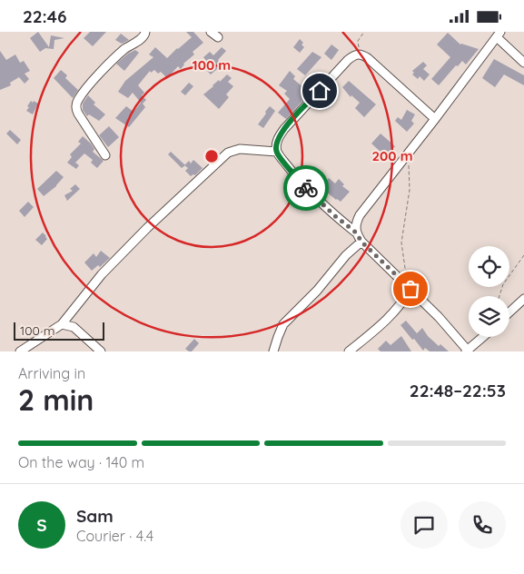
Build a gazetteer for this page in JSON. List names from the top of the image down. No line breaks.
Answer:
{"scale_bar":"100 m","page":{"status":"22:46","scale":"100 m","heading":["2 min","Arriving in","22:48–22:53"],"panel":["Sam","Courier · 4.4"],"bar":"On the way · 140 m","round":"S"},"rings":["100 m","200 m"]}
